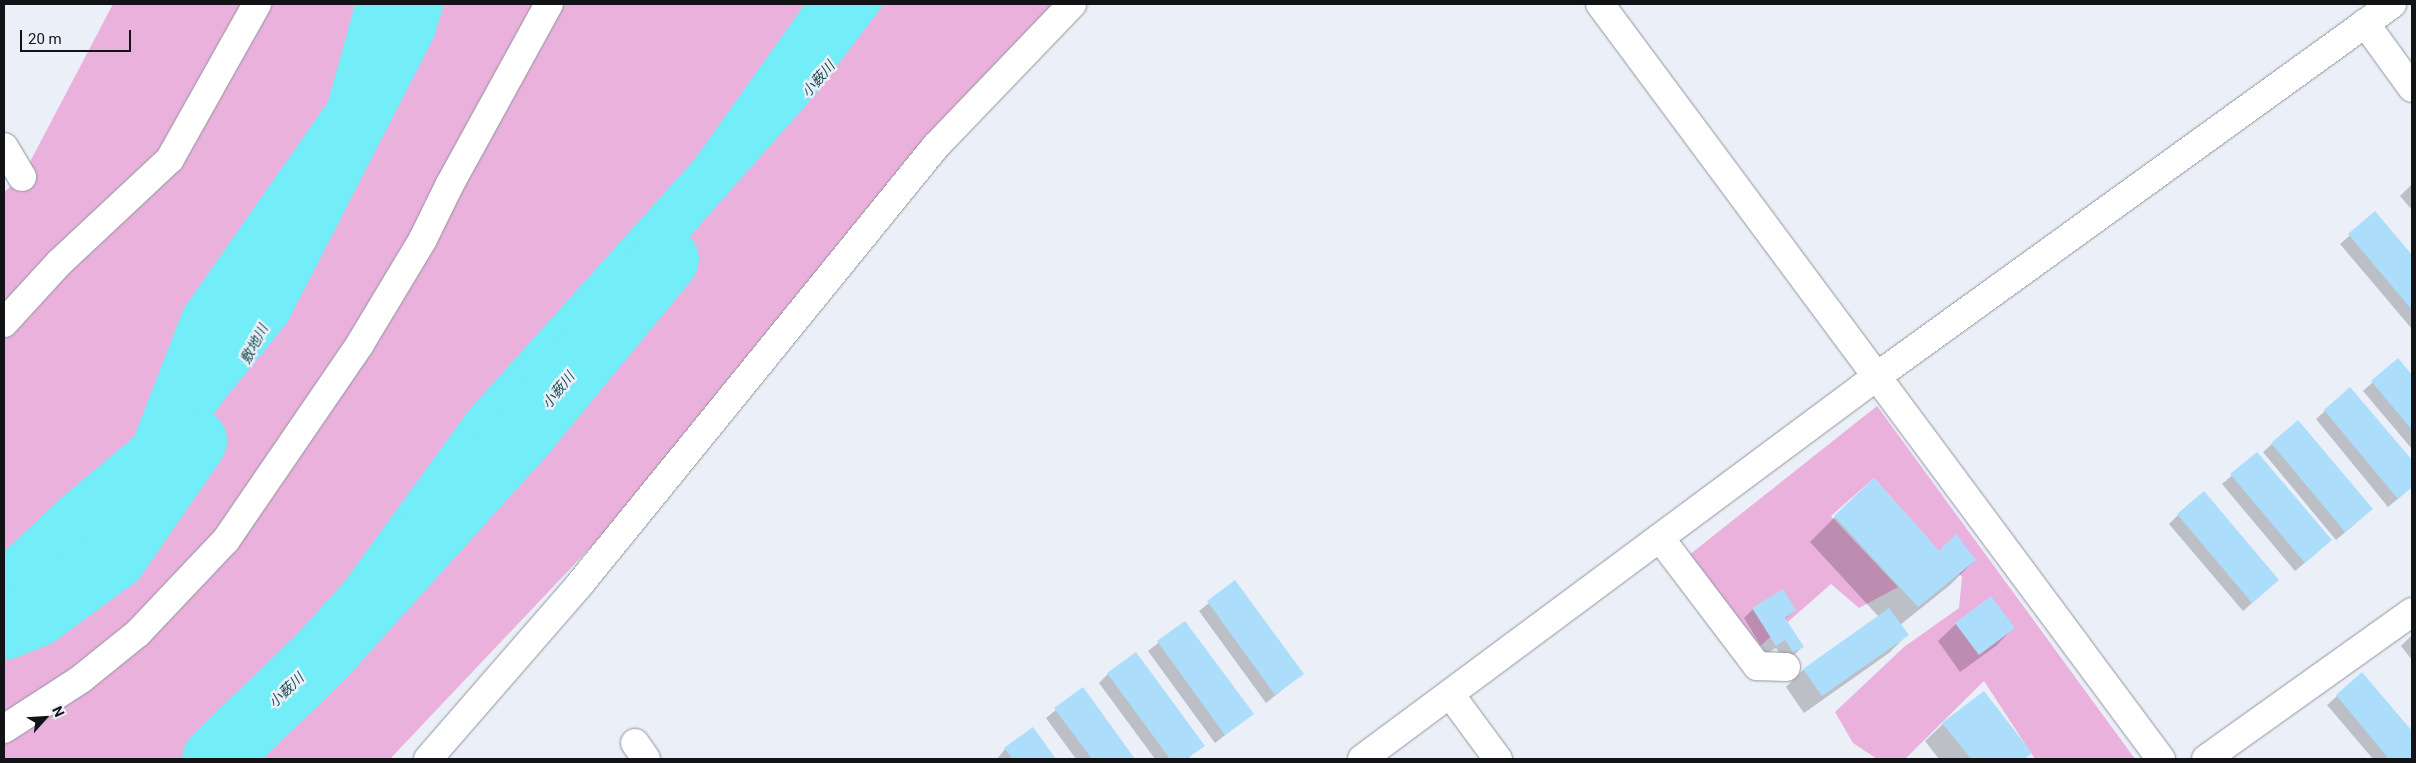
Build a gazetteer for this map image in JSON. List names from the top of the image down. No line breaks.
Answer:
{"water":["小薮川","敷地川"],"scale_bar":"20 m","north":"top right"}
